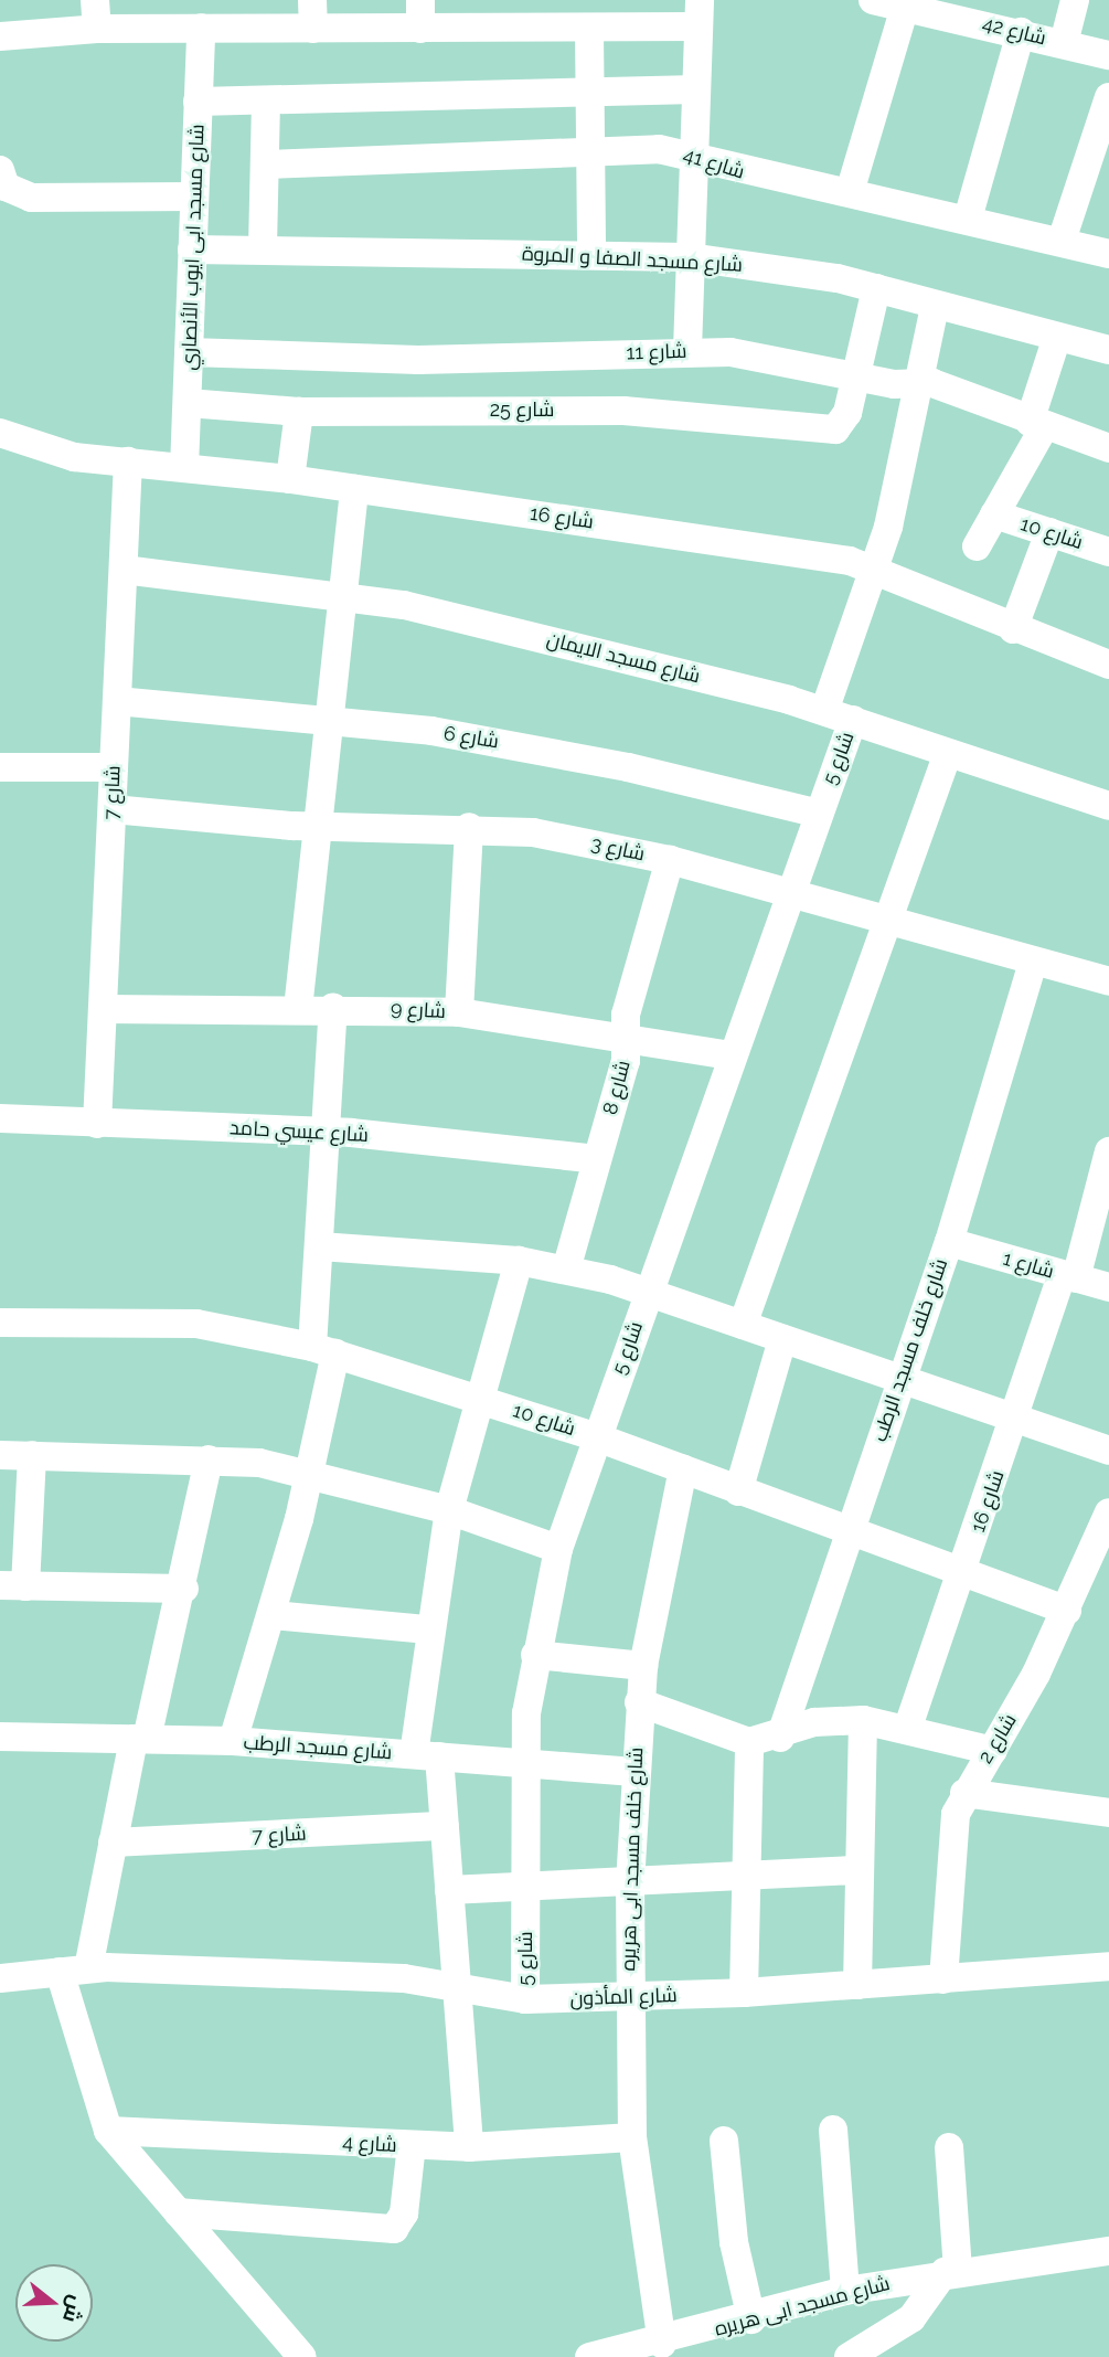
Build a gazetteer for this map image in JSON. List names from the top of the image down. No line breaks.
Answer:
{"streets":{"street":["شارع 42","شارع 41","شارع مسجد ابى ايوب الأنصاري","شارع مسجد الصفا و المروة","شارع 11","شارع 25","شارع 16","شارع 10","شارع مسجد الايمان","شارع 6","شارع 5","شارع 7","شارع 3","شارع 9","شارع 8","شارع عيسي حامد","شارع 1","شارع خلف مسجد الرطب","شارع 2","شارع مسجد الرطب","شارع خلف مسجد ابى هريره","شارع المأذون","شارع 4","شارع مسجد ابى هريره"]},"crossings":[["شارع مسجد ابى ايوب الأنصاري","شارع مسجد الصفا و المروة"],["شارع مسجد ابى ايوب الأنصاري","شارع 11"],["شارع مسجد ابى ايوب الأنصاري","شارع 25"],["شارع مسجد ابى ايوب الأنصاري","شارع 16"],["شارع 11","شارع 25"],["شارع 16","شارع 10"],["شارع 16","شارع 7"],["شارع 16","شارع 1"],["شارع 10","شارع 5"],["شارع 10","شارع خلف مسجد الرطب"],["شارع 10","شارع 2"],["شارع 10","شارع خلف مسجد ابى هريره"],["شارع مسجد الايمان","شارع 5"],["شارع مسجد الايمان","شارع 7"],["شارع 6","شارع 5"],["شارع 6","شارع 7"],["شارع 5","شارع 3"],["شارع 5","شارع 9"],["شارع 5","شارع مسجد الرطب"],["شارع 5","شارع المأذون"],["شارع 7","شارع 3"],["شارع 7","شارع 9"],["شارع 7","شارع عيسي حامد"],["شارع 3","شارع 8"],["شارع 3","شارع خلف مسجد الرطب"],["شارع 9","شارع 8"],["شارع 8","شارع عيسي حامد"],["شارع 1","شارع خلف مسجد الرطب"],["شارع 2","شارع المأذون"],["شارع مسجد الرطب","شارع خلف مسجد ابى هريره"],["شارع خلف مسجد ابى هريره","شارع المأذون"],["شارع خلف مسجد ابى هريره","شارع 4"],["شارع خلف مسجد ابى هريره","شارع مسجد ابى هريره"]],"north":"right"}
